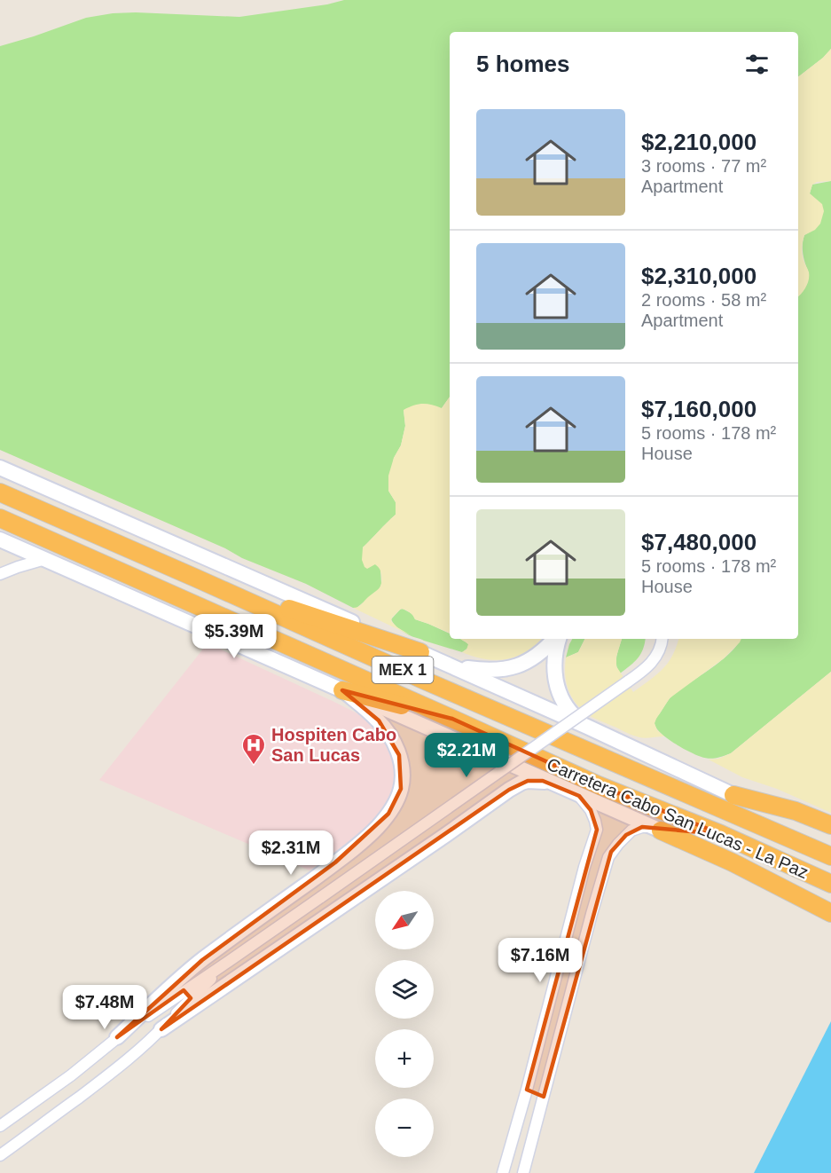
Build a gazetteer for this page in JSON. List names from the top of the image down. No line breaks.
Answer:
{"streets":{"highway":["MEX 1","Carretera Cabo San Lucas - La Paz"]},"places":{"hospital":["Hospiten Cabo San Lucas"]},"north":"bottom left","page":{"heading":"5 homes","list":[{"name":"$2,210,000","note":"3 rooms · 77 m² · Apartment"},{"name":"$2,310,000","note":"2 rooms · 58 m² · Apartment"},{"name":"$7,160,000","note":"5 rooms · 178 m² · House"},{"name":"$7,480,000","note":"5 rooms · 178 m² · House"}],"price":["$5.39M","$2.21M","$2.31M","$7.16M","$7.48M"],"map_buttons":["+","−"]}}
